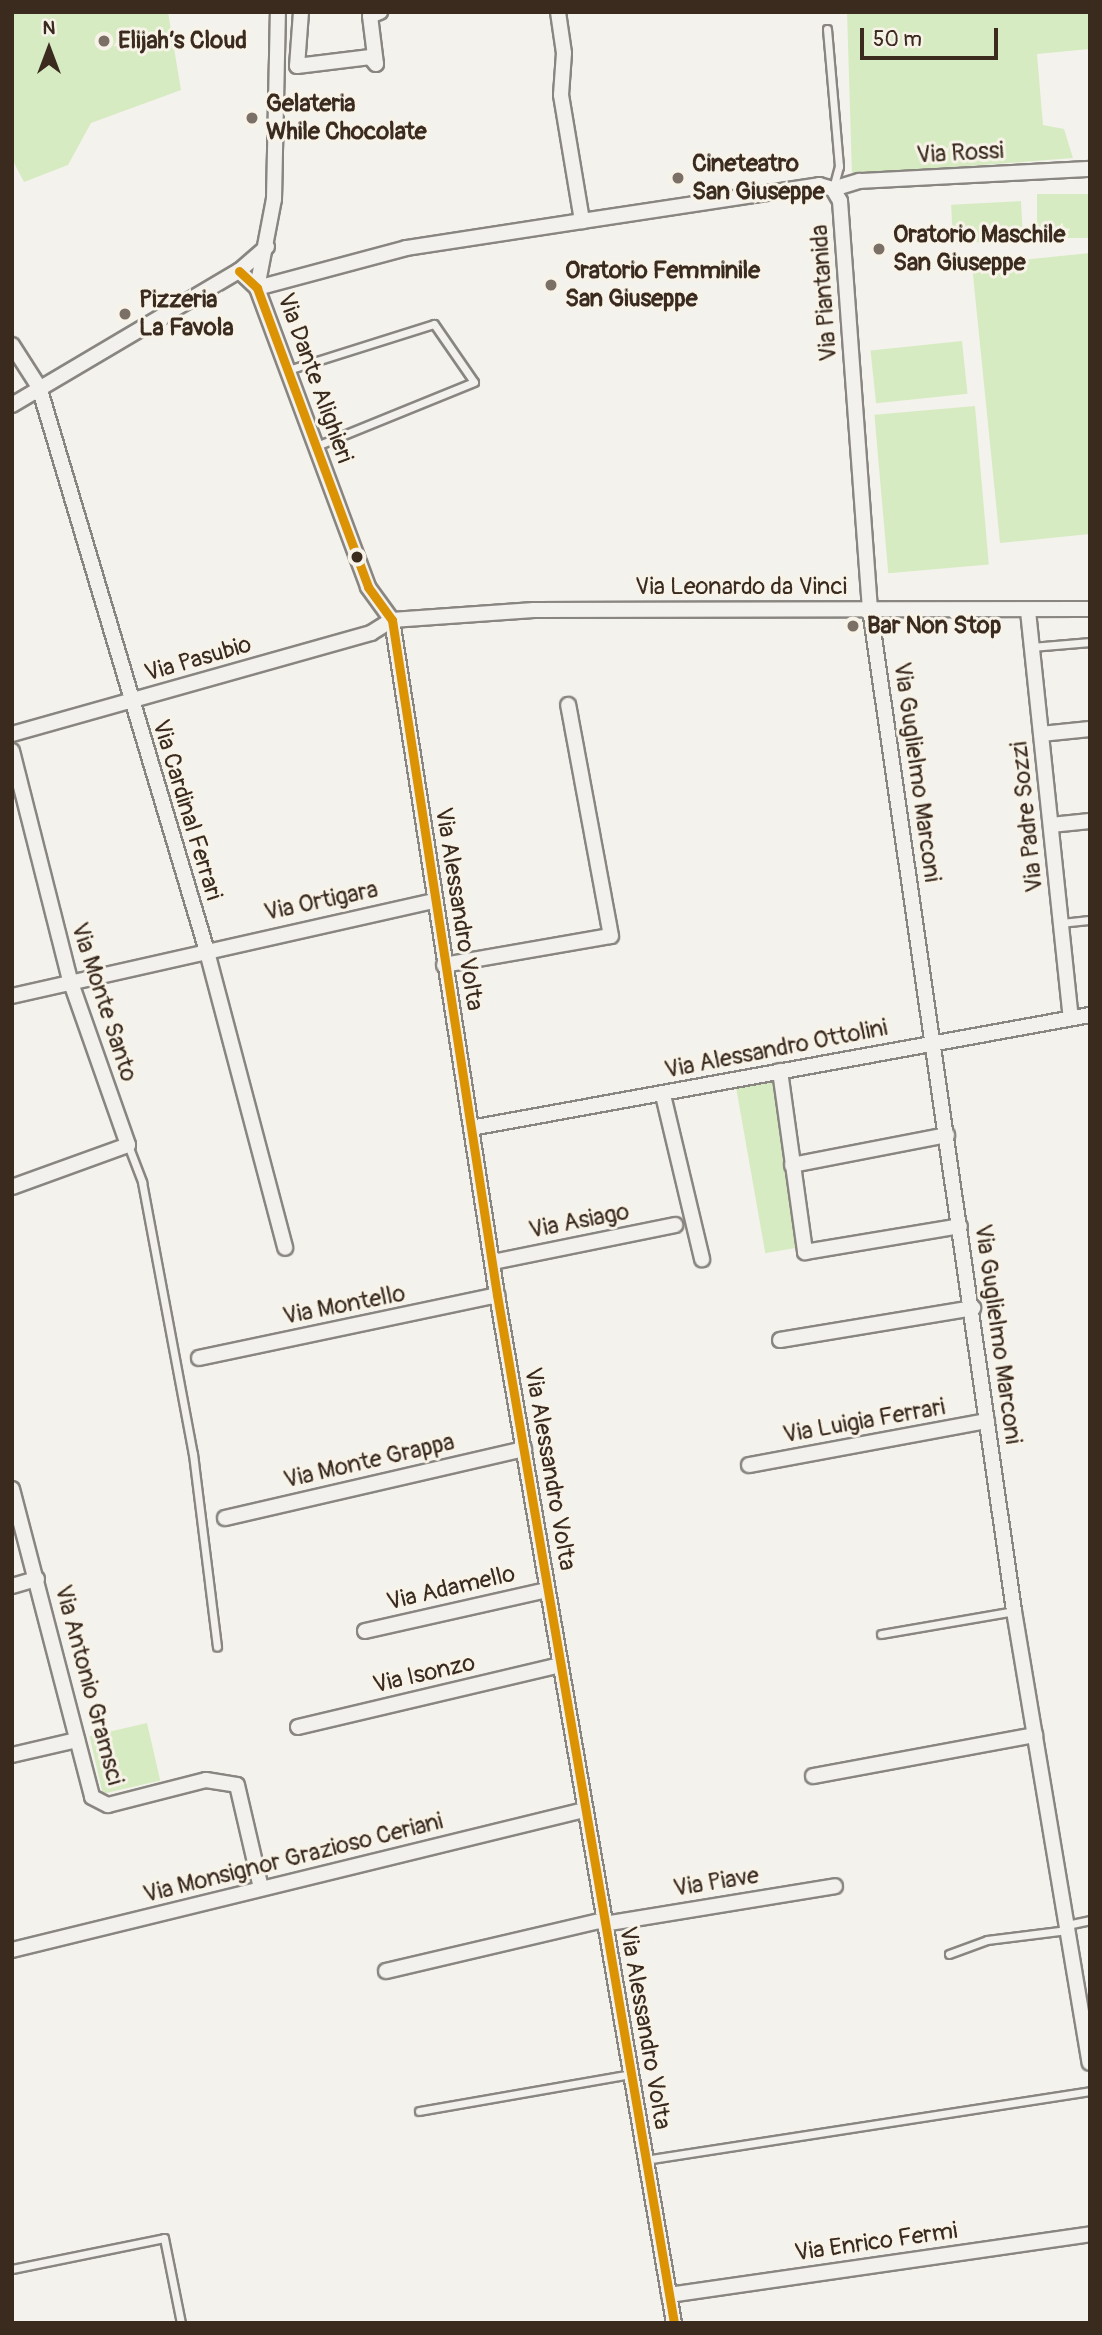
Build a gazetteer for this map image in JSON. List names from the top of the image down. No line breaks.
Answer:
{"streets":{"street":["Via Rossi","Via Piantanida","Via Dante Alighieri","Via Leonardo da Vinci","Via Pasubio","Via Guglielmo Marconi","Via Cardinal Ferrari","Via Padre Sozzi","Via Ortigara","Via Alessandro Volta","Via Monte Santo","Via Alessandro Ottolini","Via Asiago","Via Montello","Via Luigia Ferrari","Via Monte Grappa","Via Adamello","Via Isonzo","Via Antonio Gramsci","Via Monsignor Grazioso Ceriani","Via Piave","Via Enrico Fermi"]},"crossings":[["Via Rossi","Via Piantanida"],["Via Piantanida","Via Dante Alighieri"],["Via Piantanida","Via Leonardo da Vinci"],["Via Piantanida","Via Guglielmo Marconi"],["Via Dante Alighieri","Via Leonardo da Vinci"],["Via Dante Alighieri","Via Pasubio"],["Via Dante Alighieri","Via Alessandro Volta"],["Via Leonardo da Vinci","Via Pasubio"],["Via Leonardo da Vinci","Via Guglielmo Marconi"],["Via Leonardo da Vinci","Via Padre Sozzi"],["Via Leonardo da Vinci","Via Alessandro Volta"],["Via Pasubio","Via Cardinal Ferrari"],["Via Pasubio","Via Alessandro Volta"],["Via Guglielmo Marconi","Via Alessandro Ottolini"],["Via Guglielmo Marconi","Via Luigia Ferrari"],["Via Cardinal Ferrari","Via Ortigara"],["Via Padre Sozzi","Via Alessandro Ottolini"],["Via Ortigara","Via Alessandro Volta"],["Via Ortigara","Via Monte Santo"],["Via Alessandro Volta","Via Alessandro Ottolini"],["Via Alessandro Volta","Via Asiago"],["Via Alessandro Volta","Via Montello"],["Via Alessandro Volta","Via Monte Grappa"],["Via Alessandro Volta","Via Adamello"],["Via Alessandro Volta","Via Isonzo"],["Via Alessandro Volta","Via Monsignor Grazioso Ceriani"],["Via Alessandro Volta","Via Piave"],["Via Alessandro Volta","Via Enrico Fermi"],["Via Antonio Gramsci","Via Monsignor Grazioso Ceriani"]],"places":["Elijah’s Cloud","Gelateria While Chocolate","Cineteatro San Giuseppe","Oratorio Maschile San Giuseppe","Oratorio Femminile San Giuseppe","Pizzeria La Favola","Bar Non Stop"],"scale_bar":"50 m","north":"top"}
